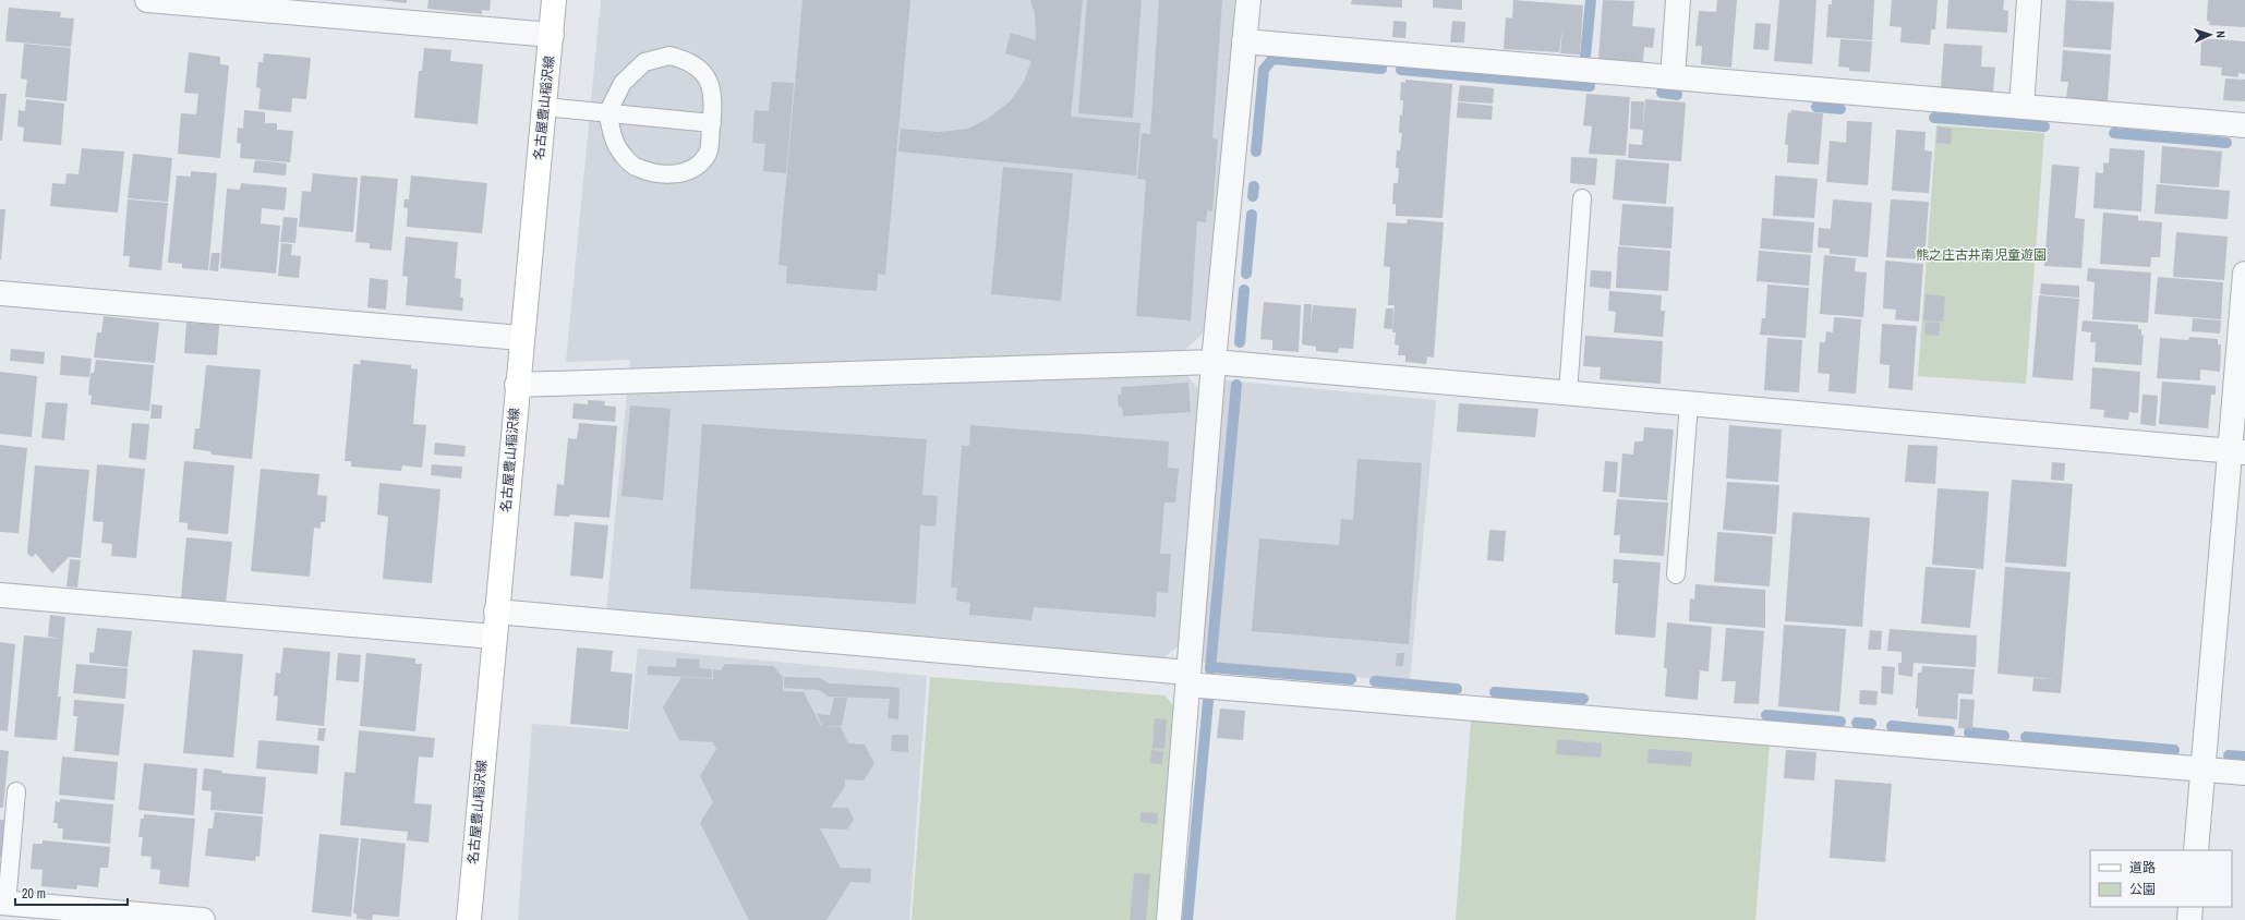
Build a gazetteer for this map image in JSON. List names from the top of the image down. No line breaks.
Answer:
{"streets":{"main road":["名古屋豊山稲沢線"]},"parks":["熊之庄古井南児童遊園"],"legend":["道路","公園"],"scale_bar":"20 m","north":"right"}
